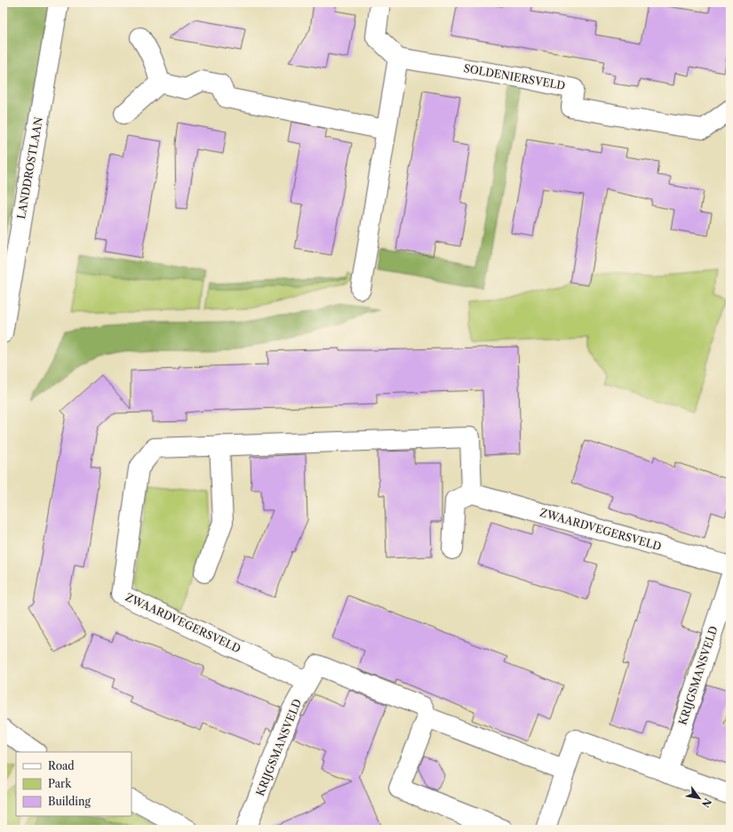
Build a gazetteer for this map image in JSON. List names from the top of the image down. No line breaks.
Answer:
{"streets":{"street":["SOLDENIERSVELD","LANDDROSTLAAN","ZWAARDVEGERSVELD","KRIJGSMANSVELD"]},"crossings":[["ZWAARDVEGERSVELD","KRIJGSMANSVELD"]],"legend":["Road","Park","Building"],"north":"bottom right"}
